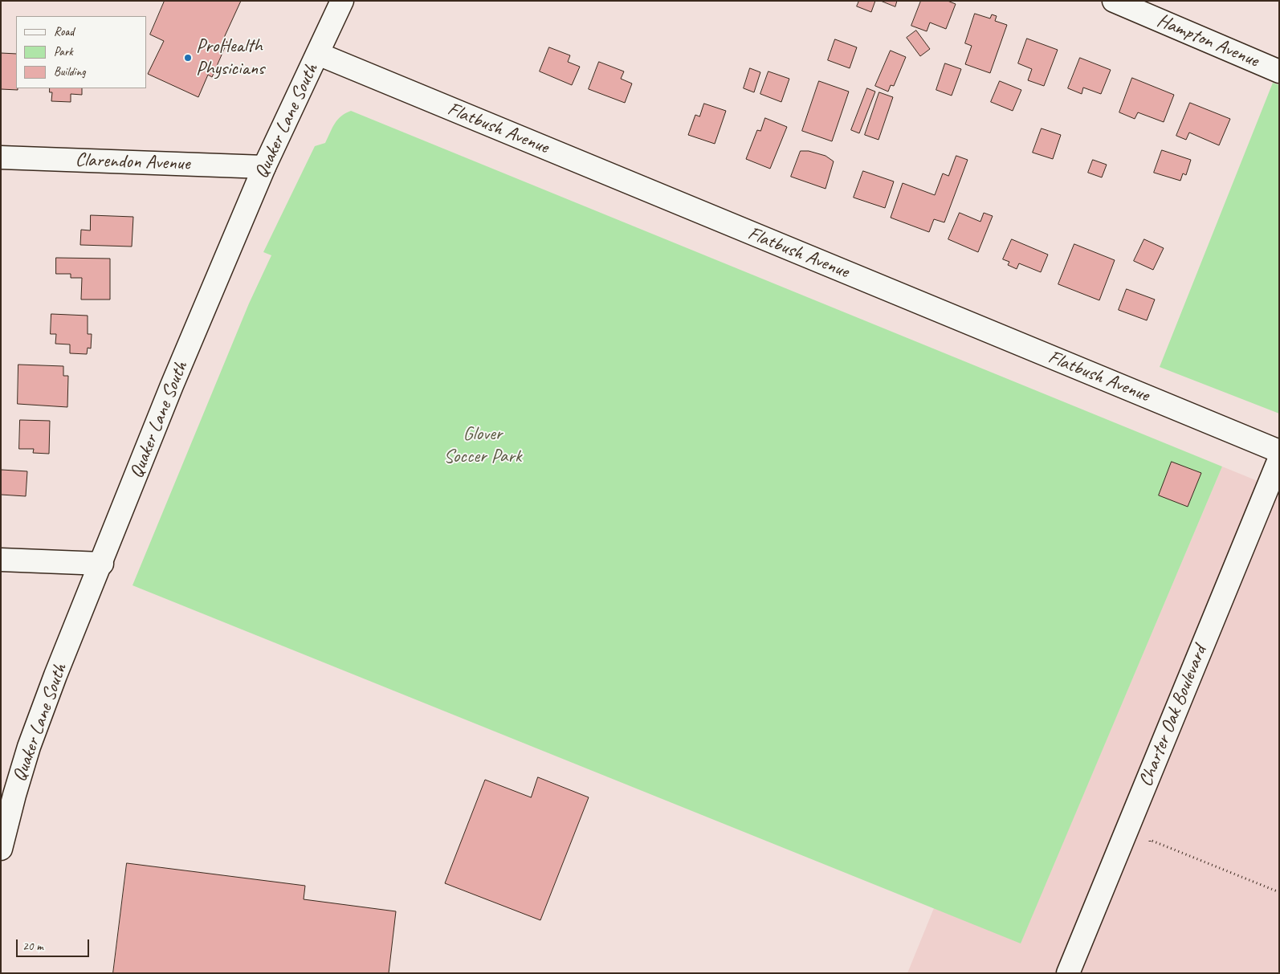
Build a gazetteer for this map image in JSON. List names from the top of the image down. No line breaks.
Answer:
{"streets":{"street":["Hampton Avenue","Quaker Lane South","Flatbush Avenue","Clarendon Avenue","Charter Oak Boulevard"]},"crossings":[["Quaker Lane South","Flatbush Avenue"],["Quaker Lane South","Clarendon Avenue"]],"parks":["Glover Soccer Park"],"places":["ProHealth Physicians"],"legend":["Road","Park","Building"],"scale_bar":"20 m"}
